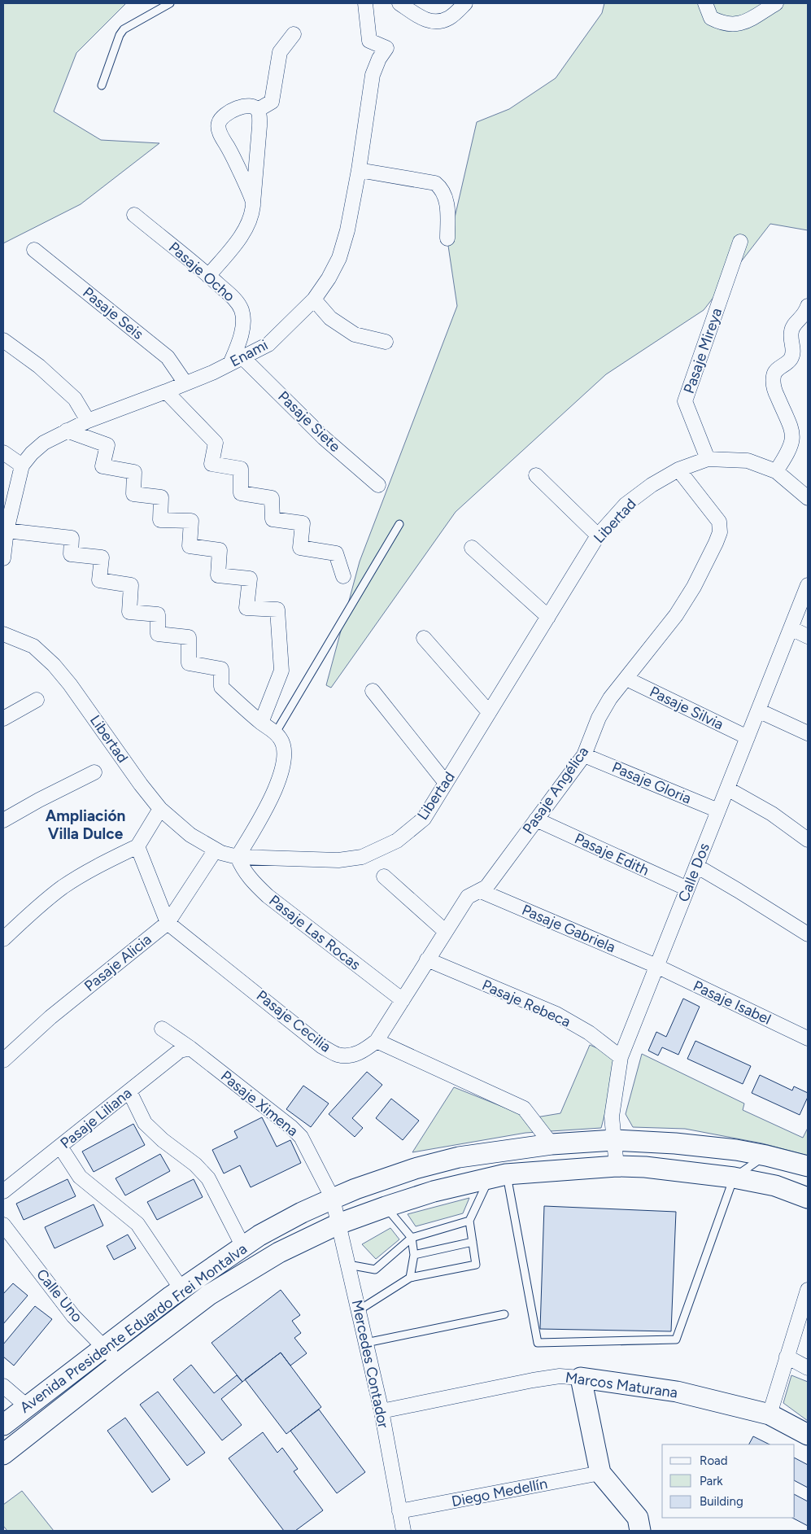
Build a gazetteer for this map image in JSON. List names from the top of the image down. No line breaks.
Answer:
{"streets":{"main road":["Avenida Presidente Eduardo Frei Montalva","Marcos Maturana"],"street":["Pasaje Ocho","Pasaje Seis","Pasaje Mireya","Enami","Pasaje Siete","Libertad","Pasaje Silvia","Pasaje Gloria","Pasaje Angélica","Pasaje Edith","Calle Dos","Pasaje Gabriela","Pasaje Las Rocas","Pasaje Alicia","Pasaje Isabel","Pasaje Rebeca","Pasaje Cecilia","Pasaje Ximena","Pasaje Liliana","Calle Uno","Mercedes Contador","Diego Medellín"]},"crossings":[["Pasaje Ocho","Enami"],["Pasaje Ocho","Pasaje Siete"],["Pasaje Seis","Enami"],["Pasaje Mireya","Libertad"],["Enami","Pasaje Siete"],["Libertad","Pasaje Angélica"],["Libertad","Pasaje Las Rocas"],["Libertad","Pasaje Alicia"],["Pasaje Silvia","Pasaje Angélica"],["Pasaje Silvia","Calle Dos"],["Pasaje Gloria","Pasaje Angélica"],["Pasaje Gloria","Calle Dos"],["Pasaje Angélica","Pasaje Edith"],["Pasaje Angélica","Pasaje Gabriela"],["Pasaje Angélica","Pasaje Las Rocas"],["Pasaje Angélica","Pasaje Rebeca"],["Pasaje Angélica","Pasaje Cecilia"],["Pasaje Edith","Calle Dos"],["Calle Dos","Pasaje Gabriela"],["Calle Dos","Pasaje Isabel"],["Calle Dos","Pasaje Rebeca"],["Calle Dos","Avenida Presidente Eduardo Frei Montalva"],["Pasaje Gabriela","Pasaje Isabel"],["Pasaje Alicia","Pasaje Cecilia"],["Pasaje Ximena","Pasaje Liliana"],["Pasaje Ximena","Avenida Presidente Eduardo Frei Montalva"],["Pasaje Ximena","Mercedes Contador"],["Calle Uno","Avenida Presidente Eduardo Frei Montalva"],["Avenida Presidente Eduardo Frei Montalva","Mercedes Contador"],["Mercedes Contador","Marcos Maturana"],["Mercedes Contador","Diego Medellín"]],"districts":["Ampliación Villa Dulce"],"legend":["Road","Park","Building"]}
